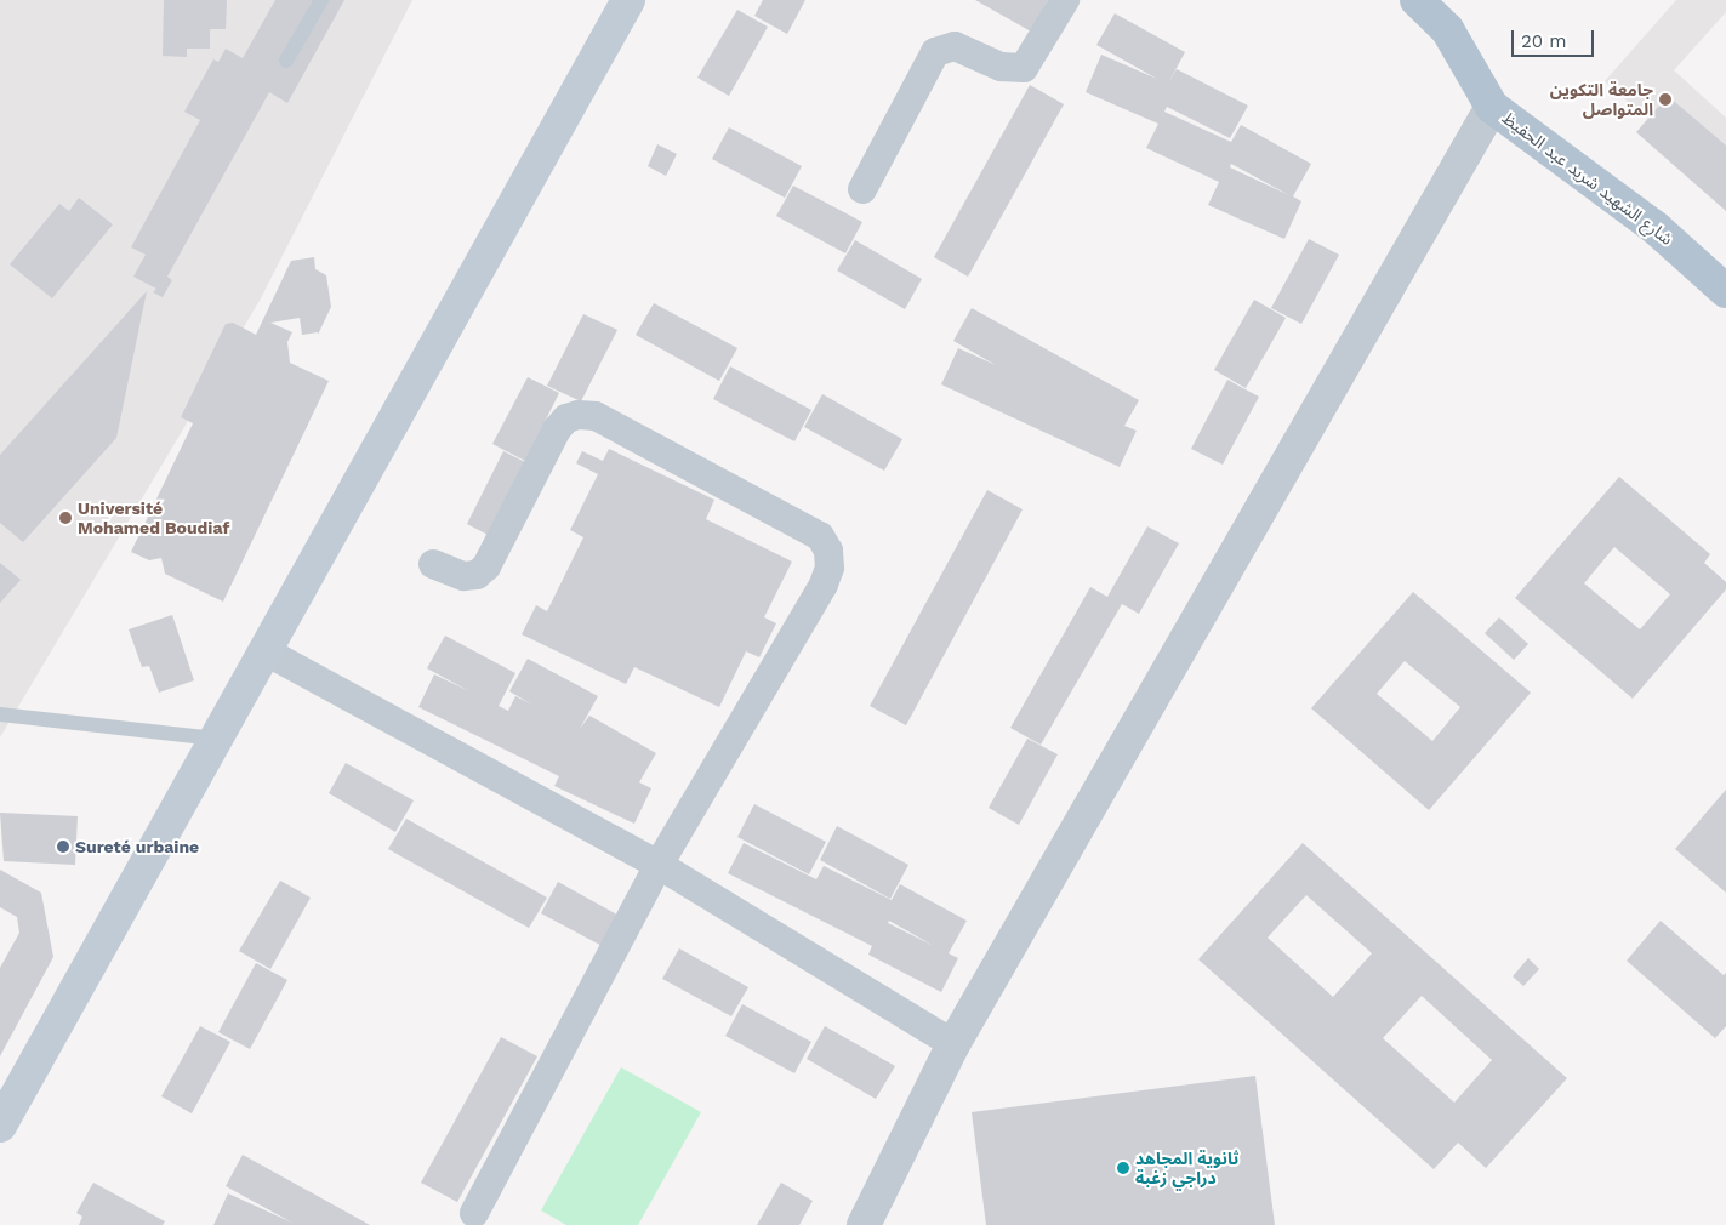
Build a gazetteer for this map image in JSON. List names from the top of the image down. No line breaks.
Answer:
{"streets":{"main road":["شارع الشهيد شريد عبد الحفيظ"]},"places":["جامعة التكوين المتواصل","Université Mohamed Boudiaf","Sureté urbaine","ثانوية المجاهد دراجي زغبة"],"scale_bar":"20 m"}
